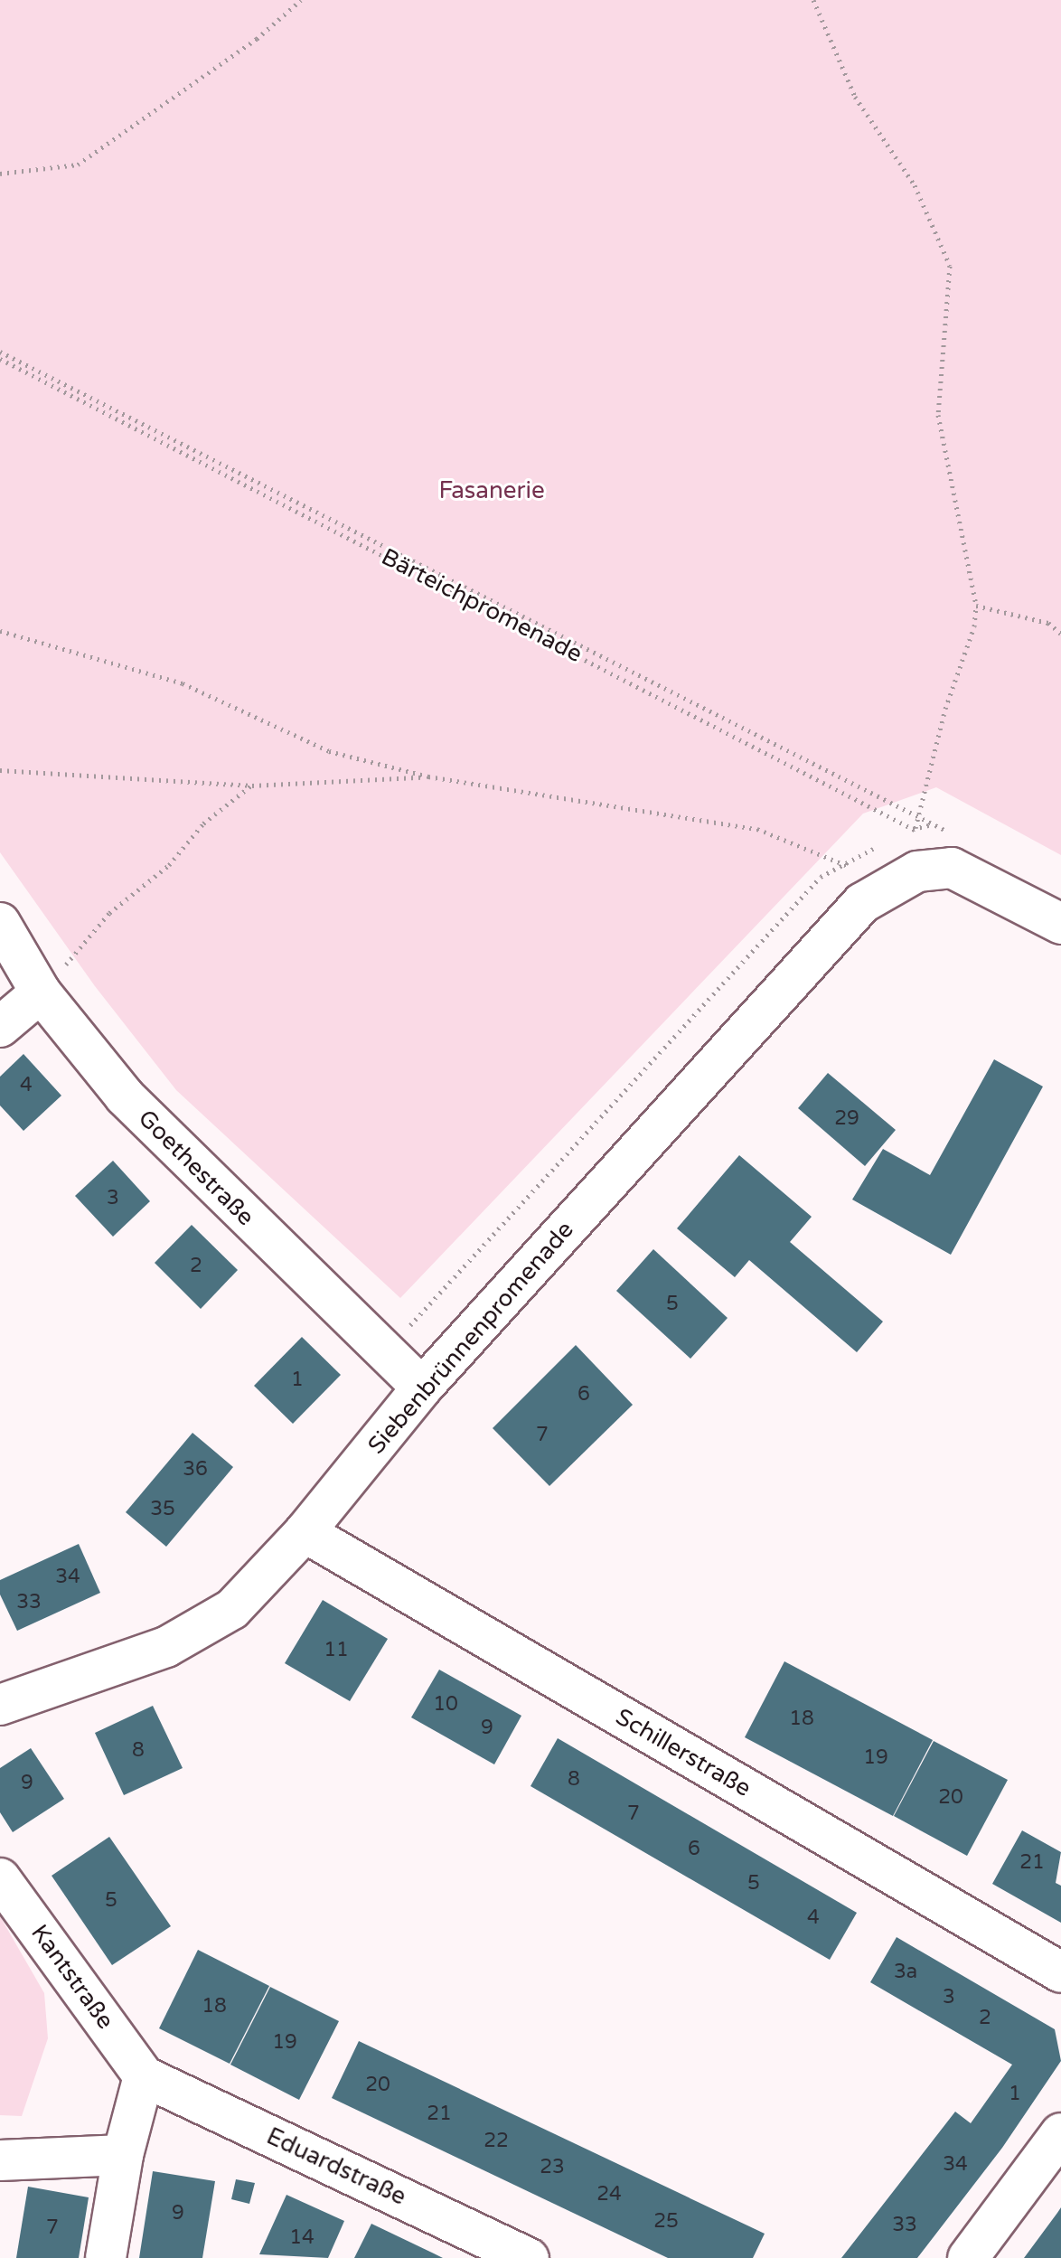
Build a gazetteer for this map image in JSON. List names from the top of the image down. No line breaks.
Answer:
{"streets":{"street":["Goethestraße","Siebenbrünnenpromenade","Schillerstraße","Kantstraße","Eduardstraße"],"path":["Bärteichpromenade"]},"crossings":[["Goethestraße","Siebenbrünnenpromenade"],["Siebenbrünnenpromenade","Schillerstraße"],["Kantstraße","Eduardstraße"]],"parks":["Fasanerie"],"house_numbers":["4","29","3","2","5","1","6","7","36","35","34","33","11","10","18","9","8","19","8","9","20","7","6","21","5","5","4","3a","3","18","2","19","20","1","21","22","34","23","24","9","25","33","7","14"]}
